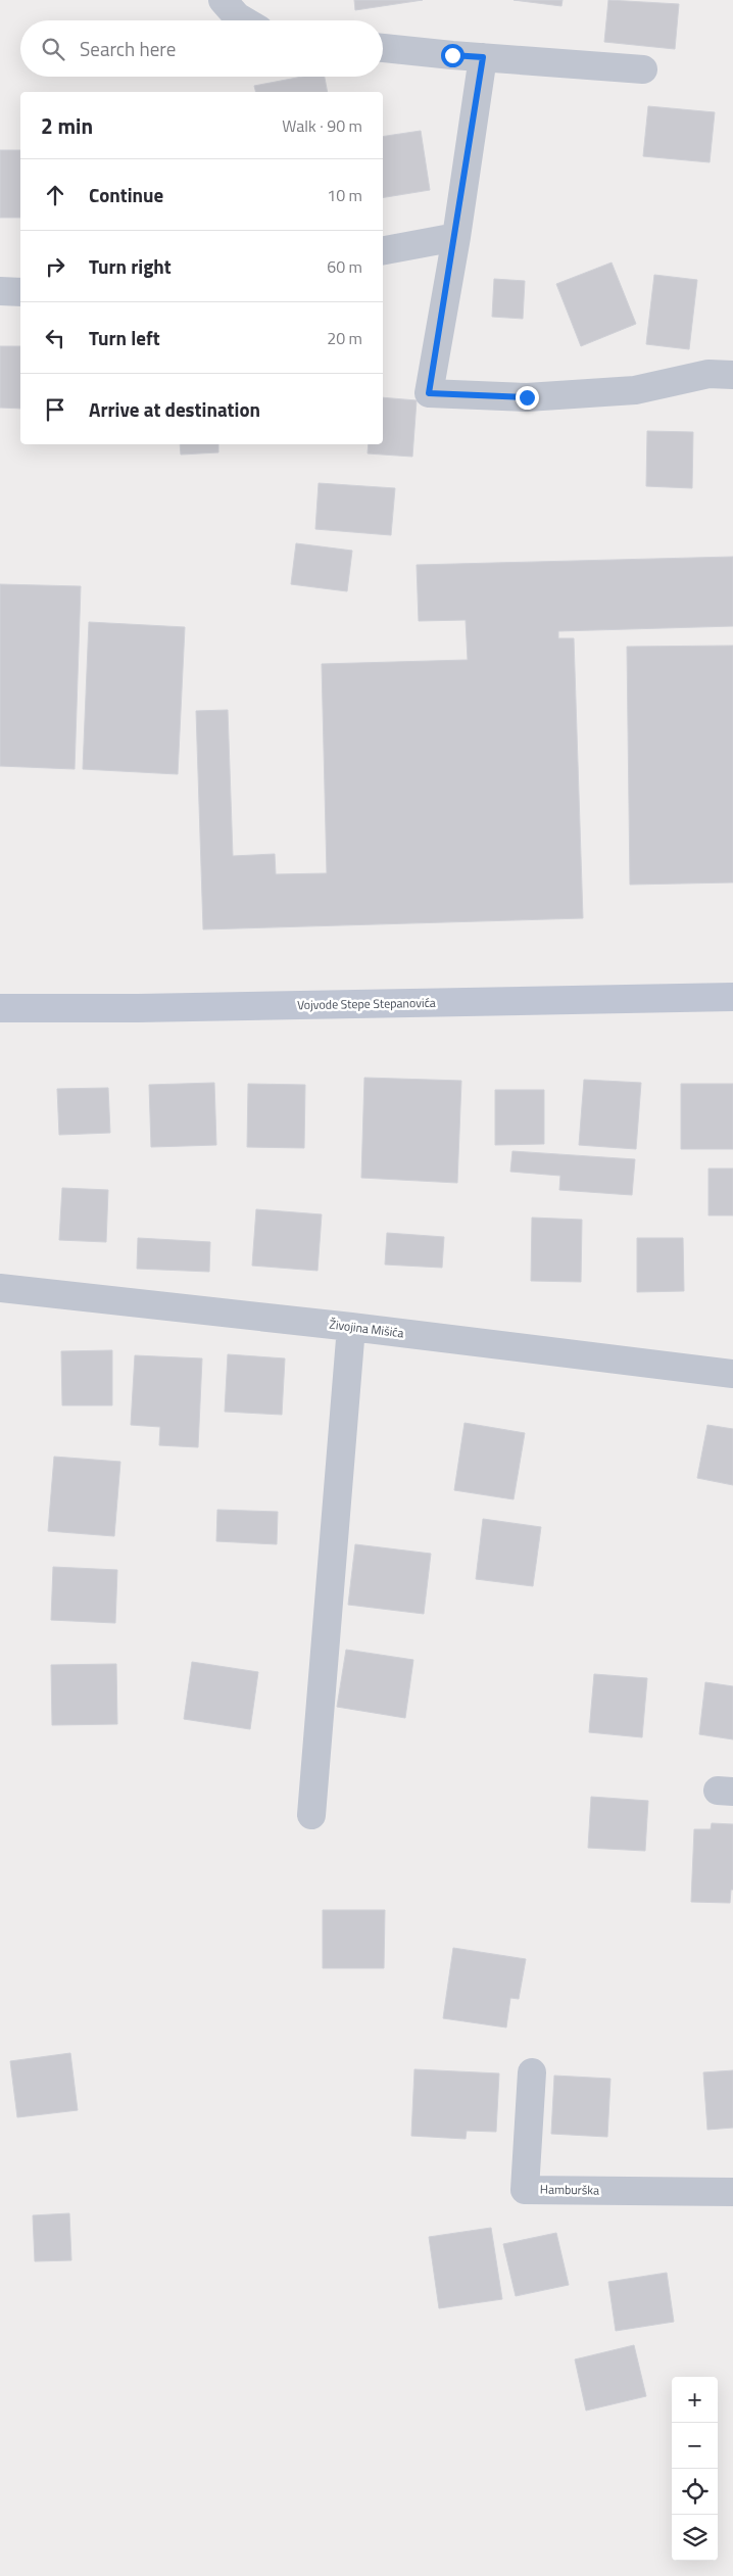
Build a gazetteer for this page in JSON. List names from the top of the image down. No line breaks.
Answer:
{"streets":{"street":["Vojvode Stepe Stepanovića","Živojina Mišića","Hamburška"]},"page":{"search":"Search here","heading":["2 min","Walk · 90 m"],"list":[["Continue","10 m"],["Turn right","60 m"],["Turn left","20 m"],"Arrive at destination"],"map_buttons":["+","−"]}}
